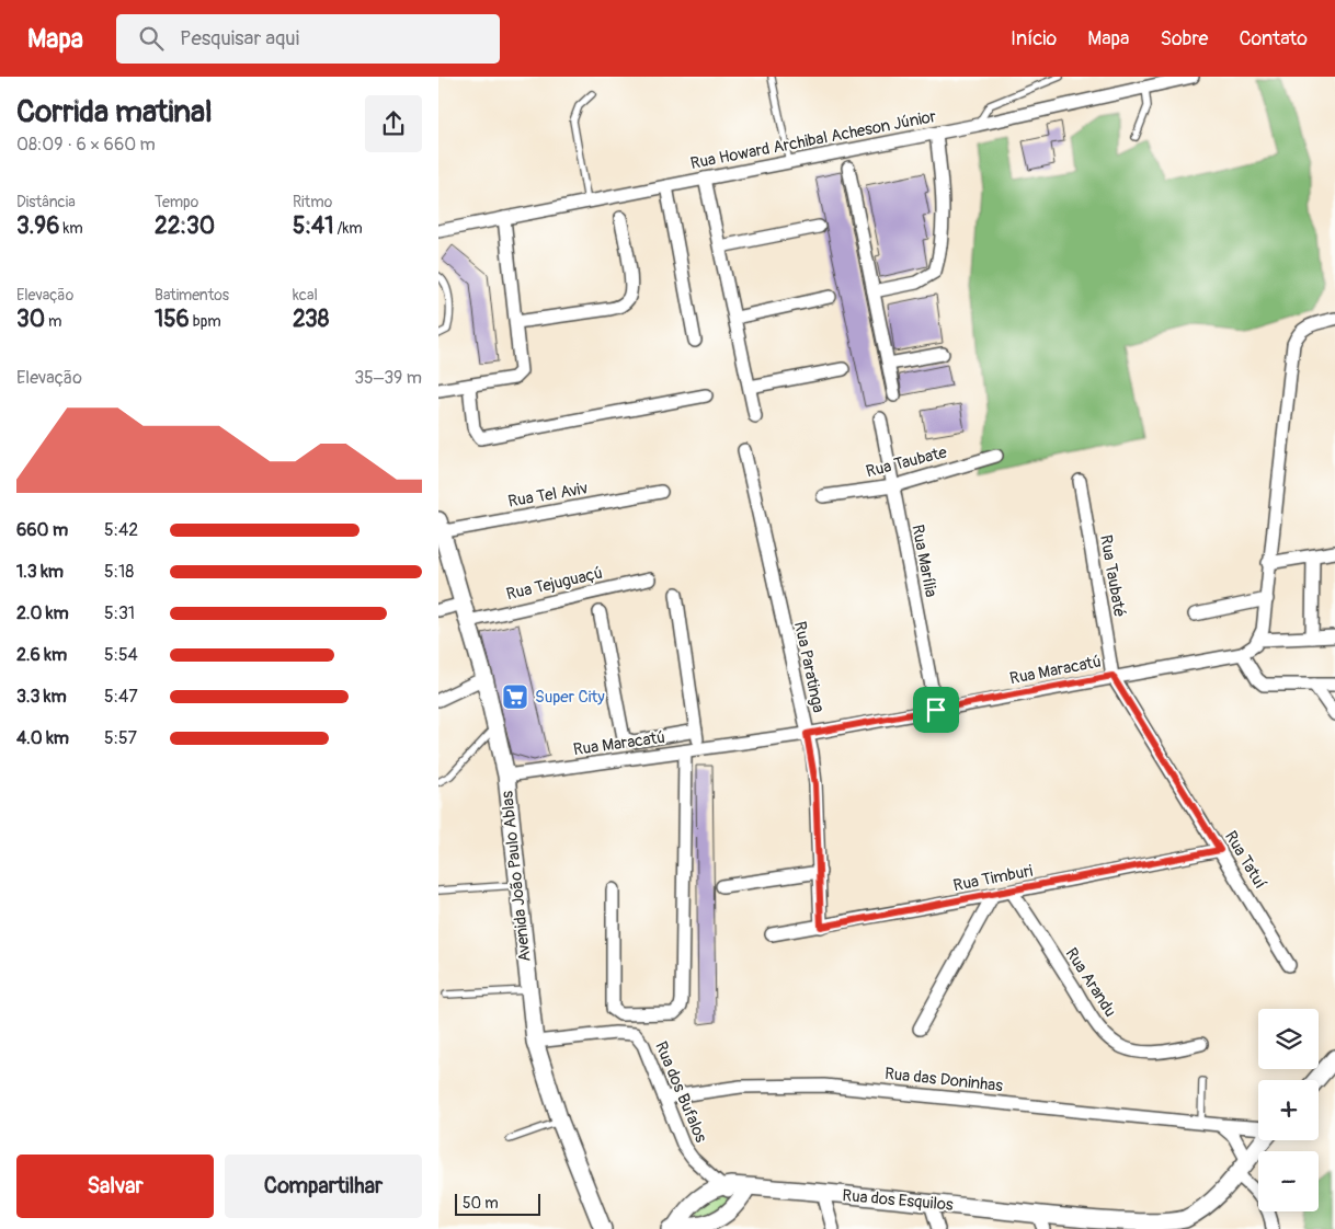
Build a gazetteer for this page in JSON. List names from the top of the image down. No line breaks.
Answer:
{"streets":{"street":["Rua Howard Archibal Acheson Júnior","Rua Taubate","Rua Tel Aviv","Rua Marília","Rua Taubaté","Rua Tejuguaçú","Rua Paratinga","Rua Maracatú","Rua Tatuí","Avenida João Paulo Ablas","Rua Timburi","Rua Arandu","Rua das Doninhas","Rua dos Bufalos","Rua dos Esquilos"]},"crossings":[["Rua Taubate","Rua Marília"],["Rua Tel Aviv","Avenida João Paulo Ablas"],["Rua Marília","Rua Maracatú"],["Rua Taubaté","Rua Maracatú"],["Rua Taubaté","Rua Tatuí"],["Rua Tejuguaçú","Avenida João Paulo Ablas"],["Rua Paratinga","Rua Maracatú"],["Rua Paratinga","Rua Timburi"],["Rua Maracatú","Rua Tatuí"],["Rua Maracatú","Avenida João Paulo Ablas"],["Rua Tatuí","Rua Timburi"],["Avenida João Paulo Ablas","Rua dos Bufalos"],["Rua Timburi","Rua Arandu"],["Rua das Doninhas","Rua dos Bufalos"],["Rua dos Bufalos","Rua dos Esquilos"]],"places":{"supermarket":["Super City"]},"scale_bar":"50 m","page":{"header":"Mapa","search":"Pesquisar aqui","nav":["Início","Mapa","Sobre","Contato"],"heading":["Corrida matinal","08:09 · 6 × 660 m"],"stats":[["Distância","3.96 km"],["Tempo","22:30"],["Ritmo","5:41 /km"],["Elevação","30 m"],["Batimentos","156 bpm"],["kcal","238"]],"chart":["Elevação","35–39 m"],"list":[{"name":"660 m","note":"5:42"},{"name":"1.3 km","note":"5:18"},{"name":"2.0 km","note":"5:31"},{"name":"2.6 km","note":"5:54"},{"name":"3.3 km","note":"5:47"},{"name":"4.0 km","note":"5:57"}],"map_buttons":["+","−"],"buttons":["Salvar","Compartilhar"],"scale":"50 m"}}
